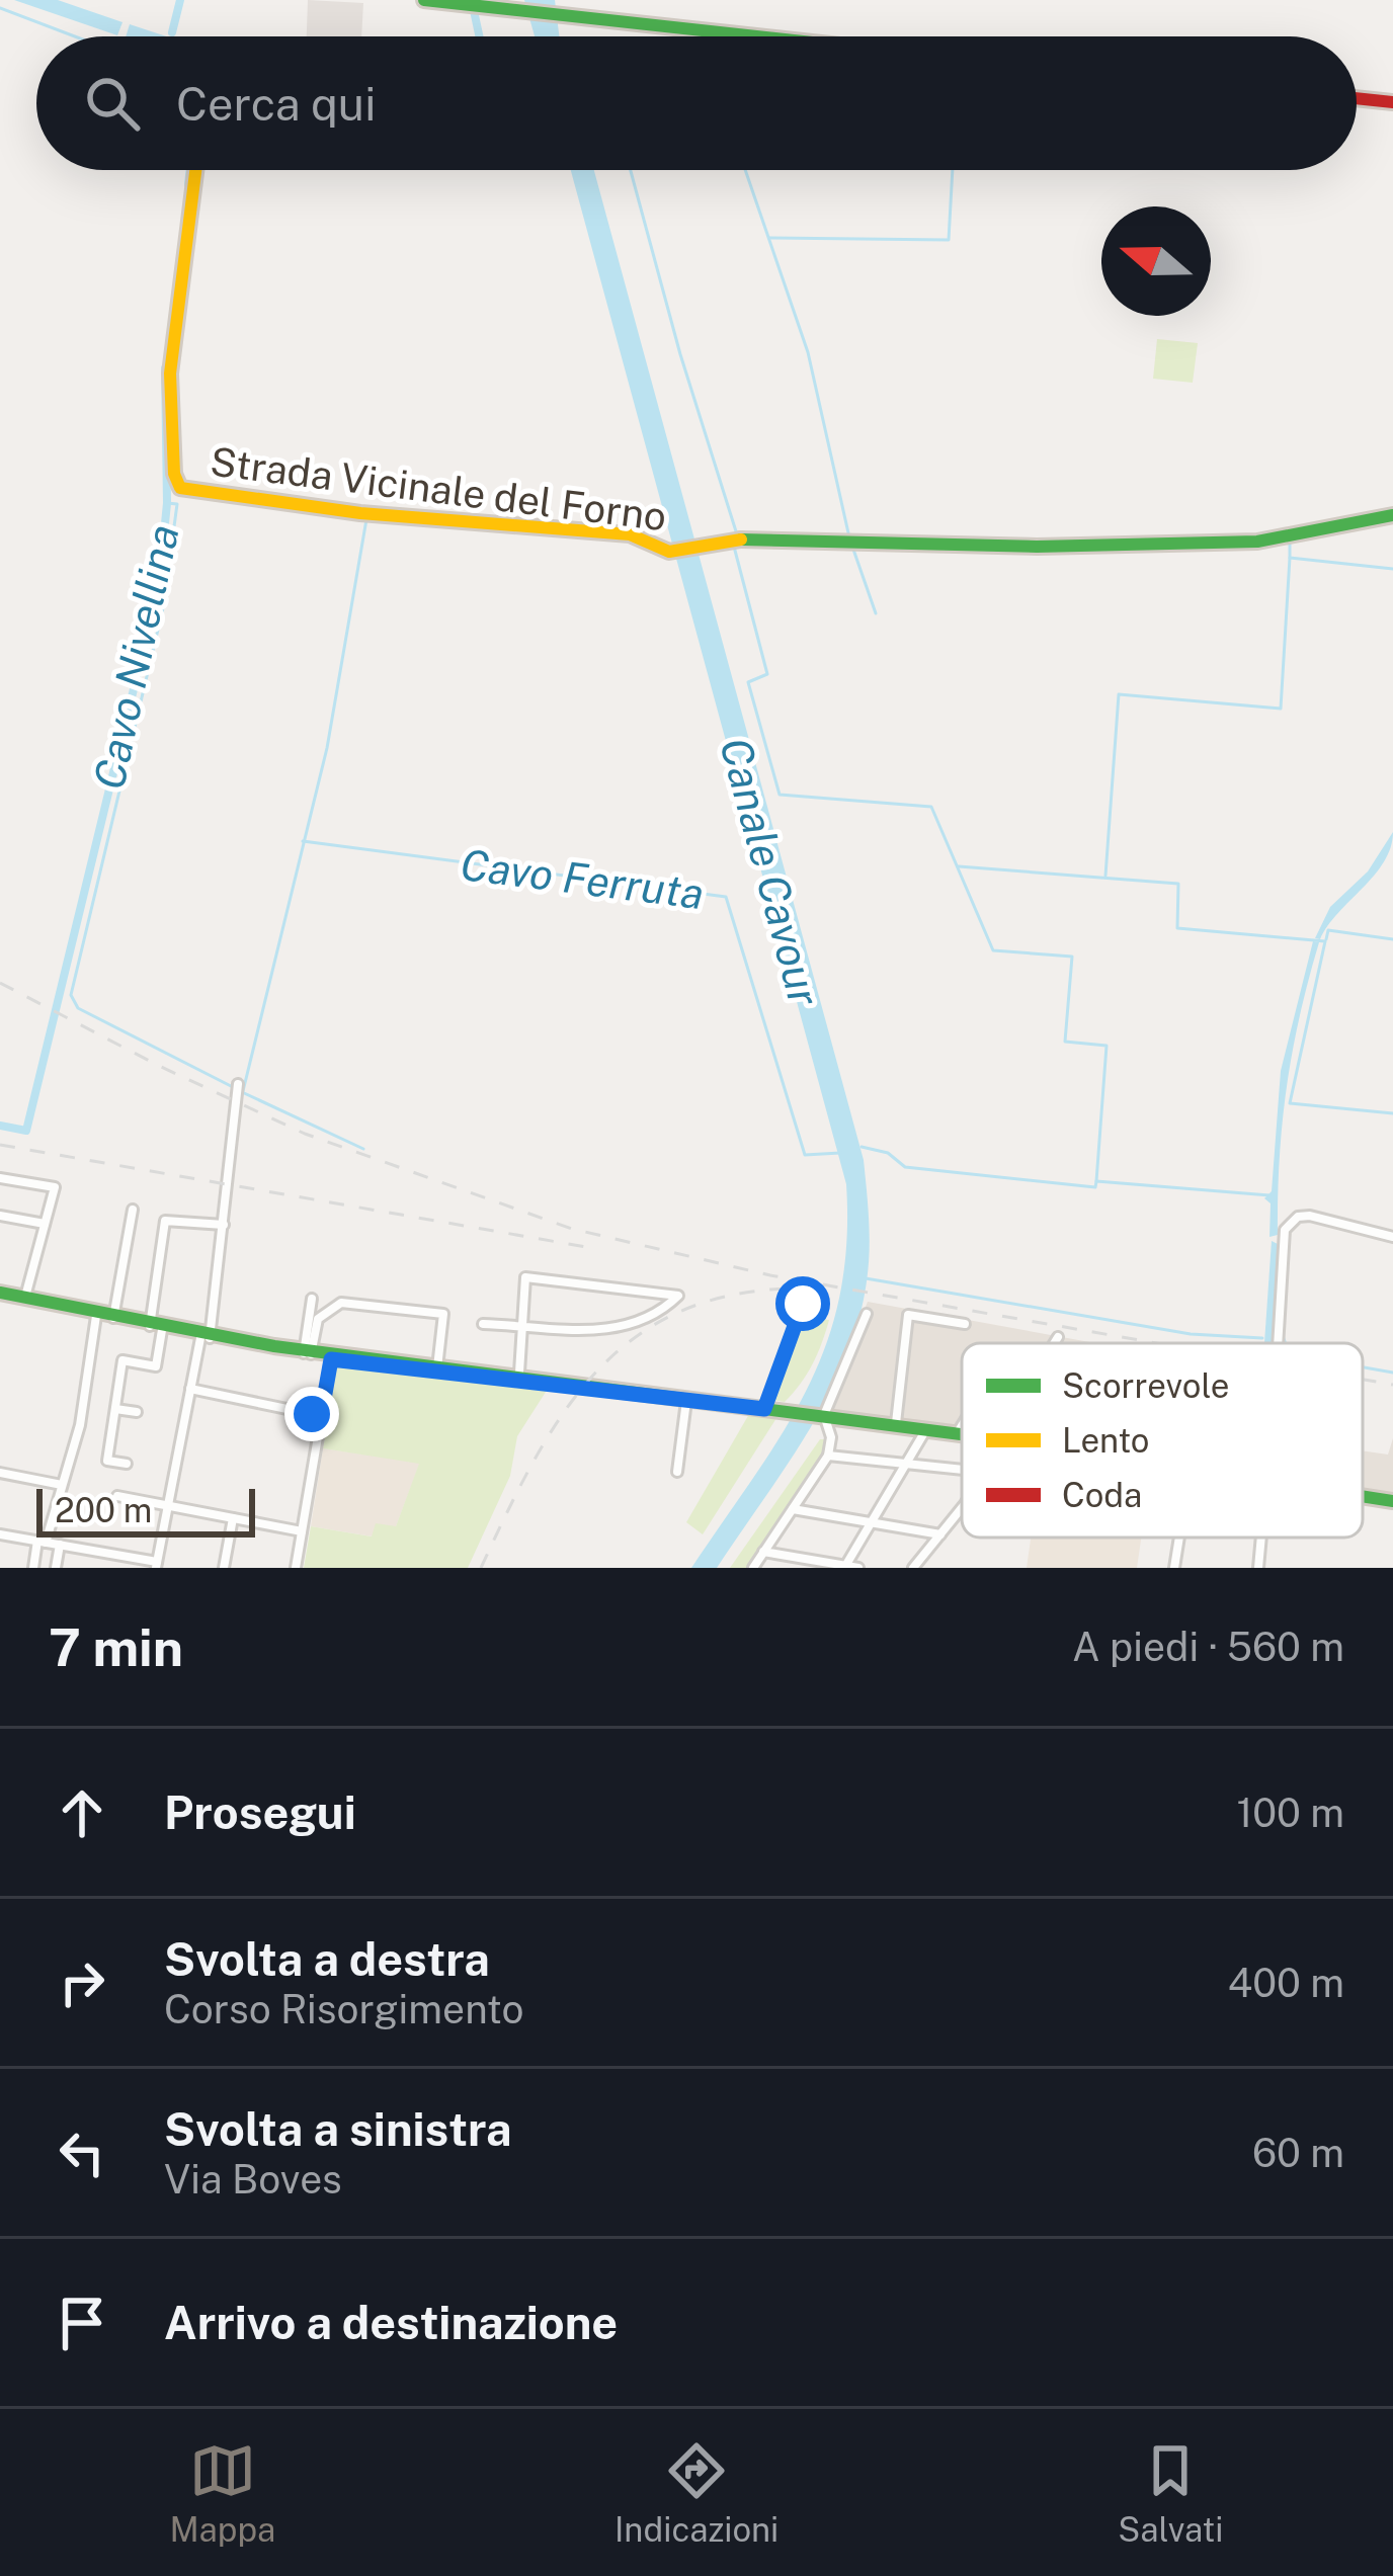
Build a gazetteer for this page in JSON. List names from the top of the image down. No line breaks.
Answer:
{"streets":{"main road":["Strada Vicinale del Forno"]},"water":["Cavo Nivellina","Canale Cavour","Cavo Ferruta"],"legend":["Scorrevole","Lento","Coda"],"scale_bar":"200 m","north":"left","page":{"search":"Cerca qui","scale":"200 m","heading":["7 min","A piedi · 560 m"],"list":[["Prosegui","100 m"],["Svolta a destra","Corso Risorgimento","400 m"],["Svolta a sinistra","Via Boves","60 m"],"Arrivo a destinazione"],"nav":["Mappa","Indicazioni","Salvati"]}}
